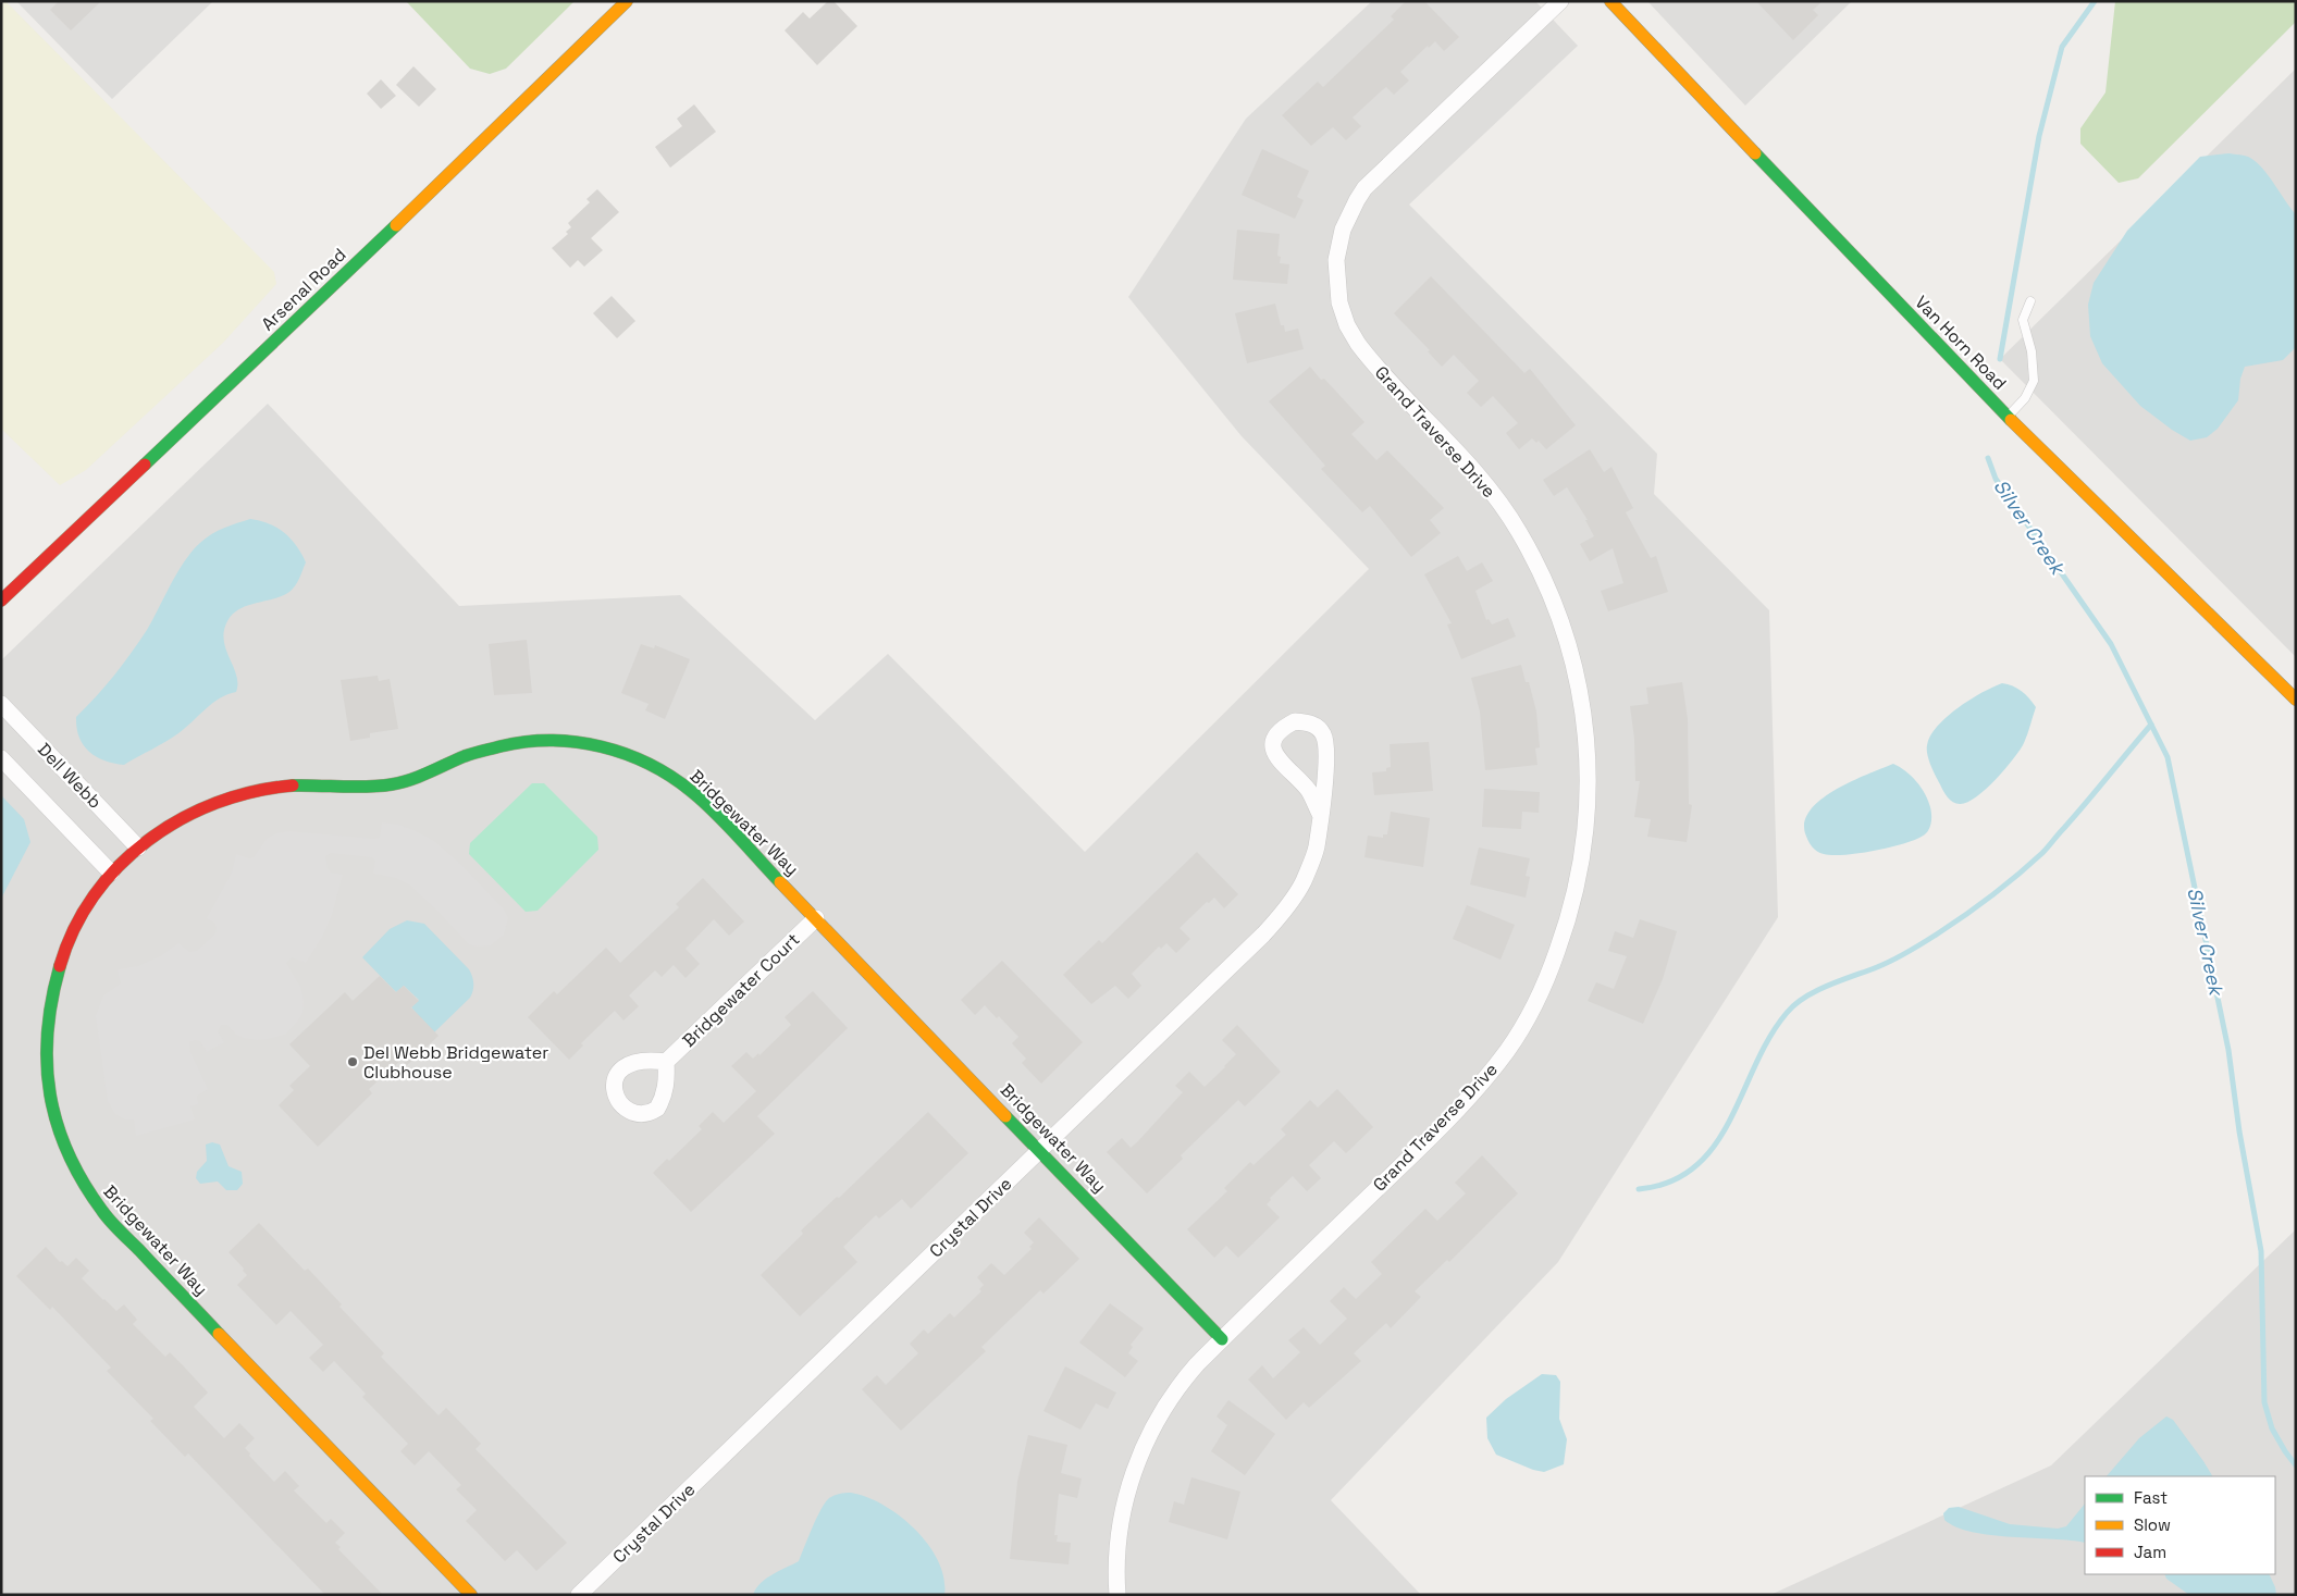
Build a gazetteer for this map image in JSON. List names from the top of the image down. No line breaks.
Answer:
{"streets":{"street":["Arsenal Road","Van Horn Road","Grand Traverse Drive","Dell Webb","Bridgewater Way","Bridgewater Court","Crystal Drive"]},"crossings":[["Grand Traverse Drive","Bridgewater Way"],["Dell Webb","Bridgewater Way"],["Bridgewater Way","Bridgewater Court"],["Bridgewater Way","Crystal Drive"]],"water":["Silver Creek"],"places":["Del Webb Bridgewater Clubhouse"],"legend":["Fast","Slow","Jam"]}
